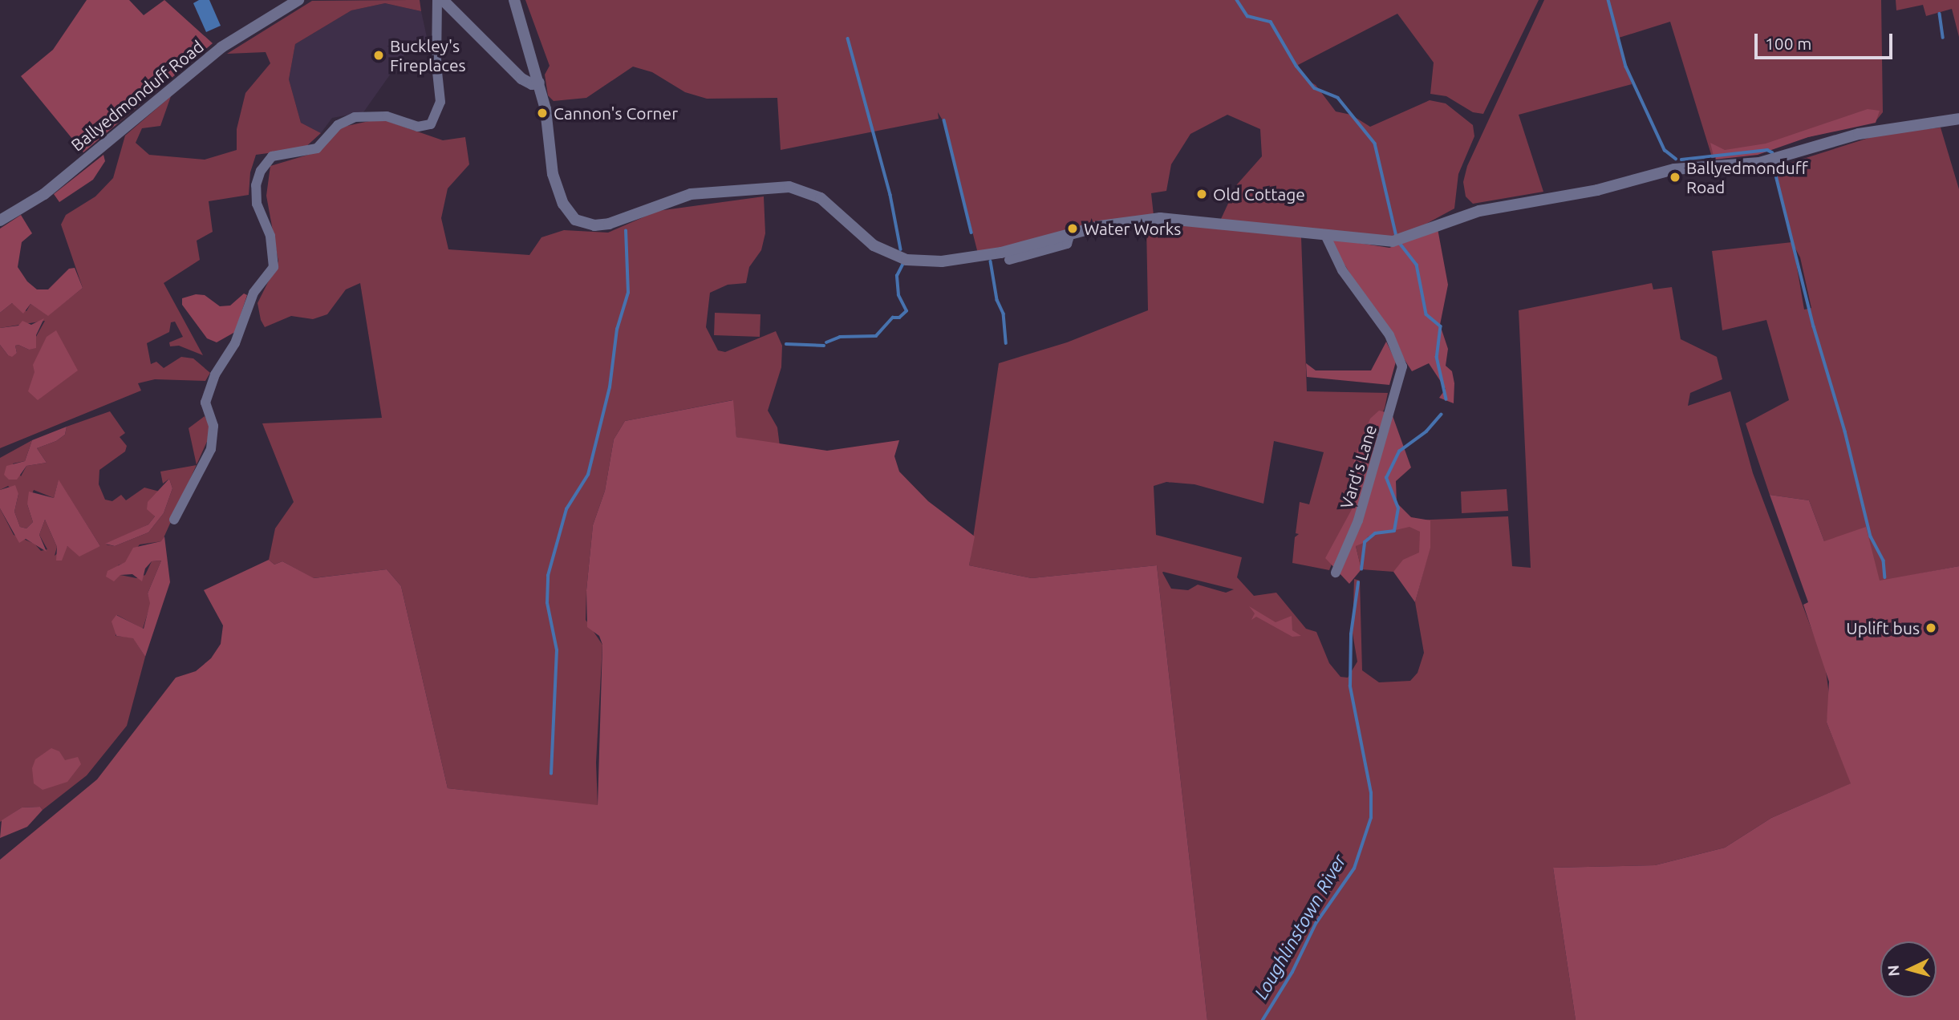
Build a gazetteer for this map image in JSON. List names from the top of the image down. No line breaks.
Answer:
{"streets":{"street":["Ballyedmonduff Road","Vard's Lane"]},"water":["Loughlinstown River"],"places":["Buckley's Fireplaces","Cannon's Corner","Ballyedmonduff Road","Old Cottage","Water Works","Uplift bus"],"scale_bar":"100 m","north":"left"}
